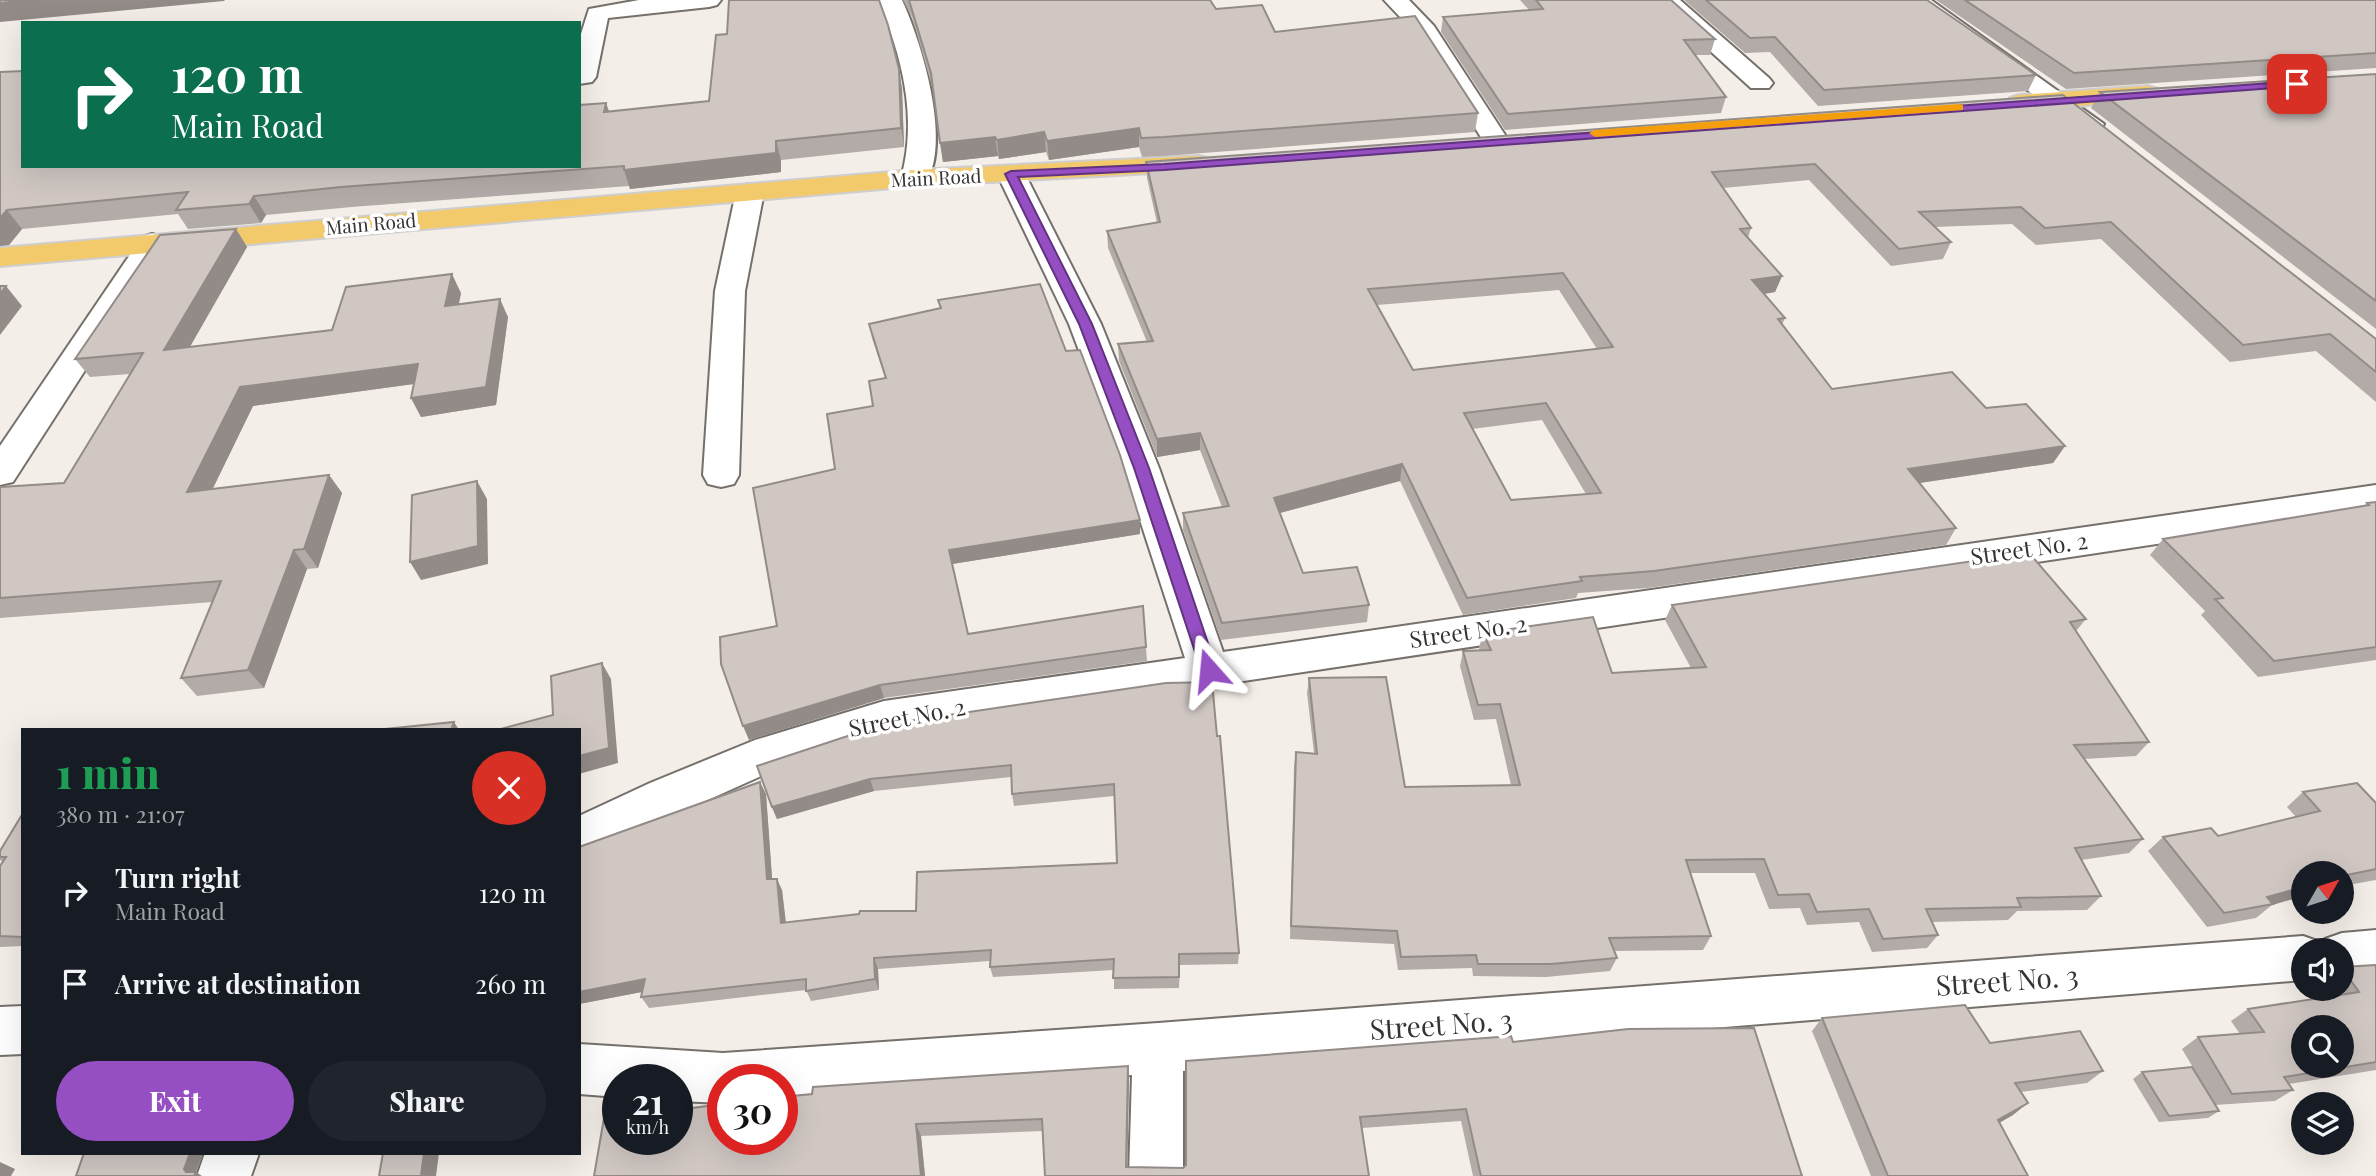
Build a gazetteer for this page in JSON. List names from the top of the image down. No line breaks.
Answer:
{"streets":{"main road":["Main Road"],"street":["Street No. 2","Street No. 3"]},"north":"top right","page":{"turn":["120 m","Main Road"],"heading":["1 min","380 m · 21:07"],"list":[{"name":"Turn right","note":"Main Road","value":"120 m"},{"name":"Arrive at destination","value":"260 m"}],"buttons":["Exit","Share"],"speed":"21 km/h","limit":"30"}}
